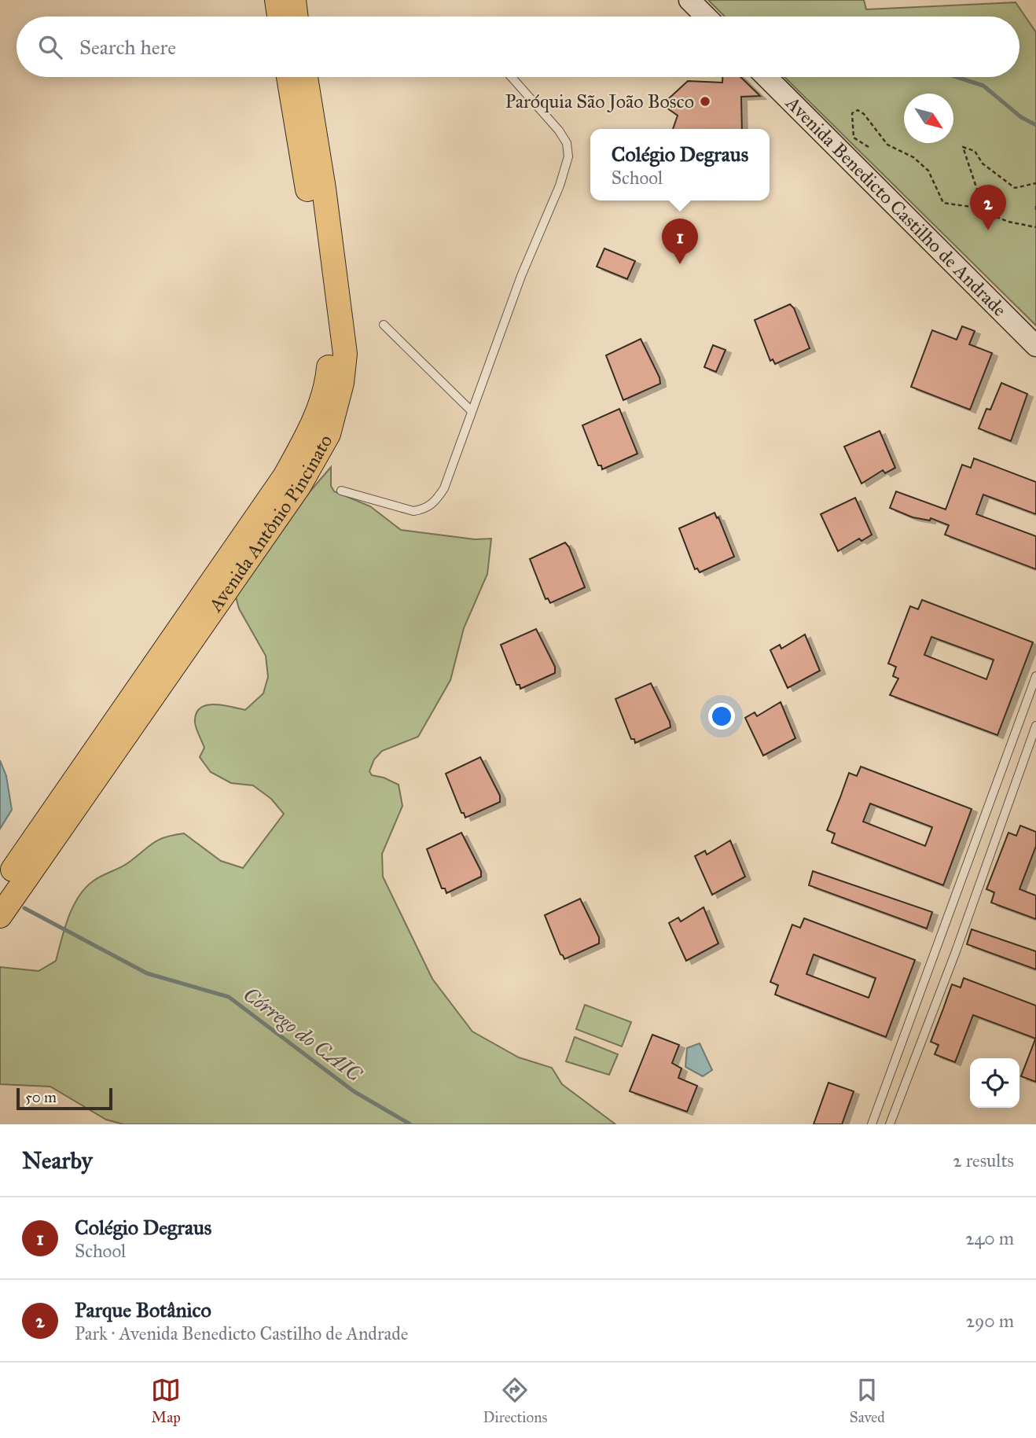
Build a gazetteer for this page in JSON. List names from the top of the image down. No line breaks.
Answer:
{"streets":{"main road":["Avenida Benedicto Castilho de Andrade","Avenida Antônio Pincinato"]},"water":["Córrego do CAIC"],"places":["Paróquia São João Bosco"],"scale_bar":"50 m","north":"bottom right","page":{"search":"Search here","popup":["Colégio Degraus","School"],"pins":["2","1"],"scale":"50 m","heading":["Nearby","2 results"],"list":[{"mark":"1","name":"Colégio Degraus","note":"School","value":"240 m"},{"mark":"2","name":"Parque Botânico","note":"Park · Avenida Benedicto Castilho de Andrade","value":"290 m"}],"nav":["Map","Directions","Saved"]}}
